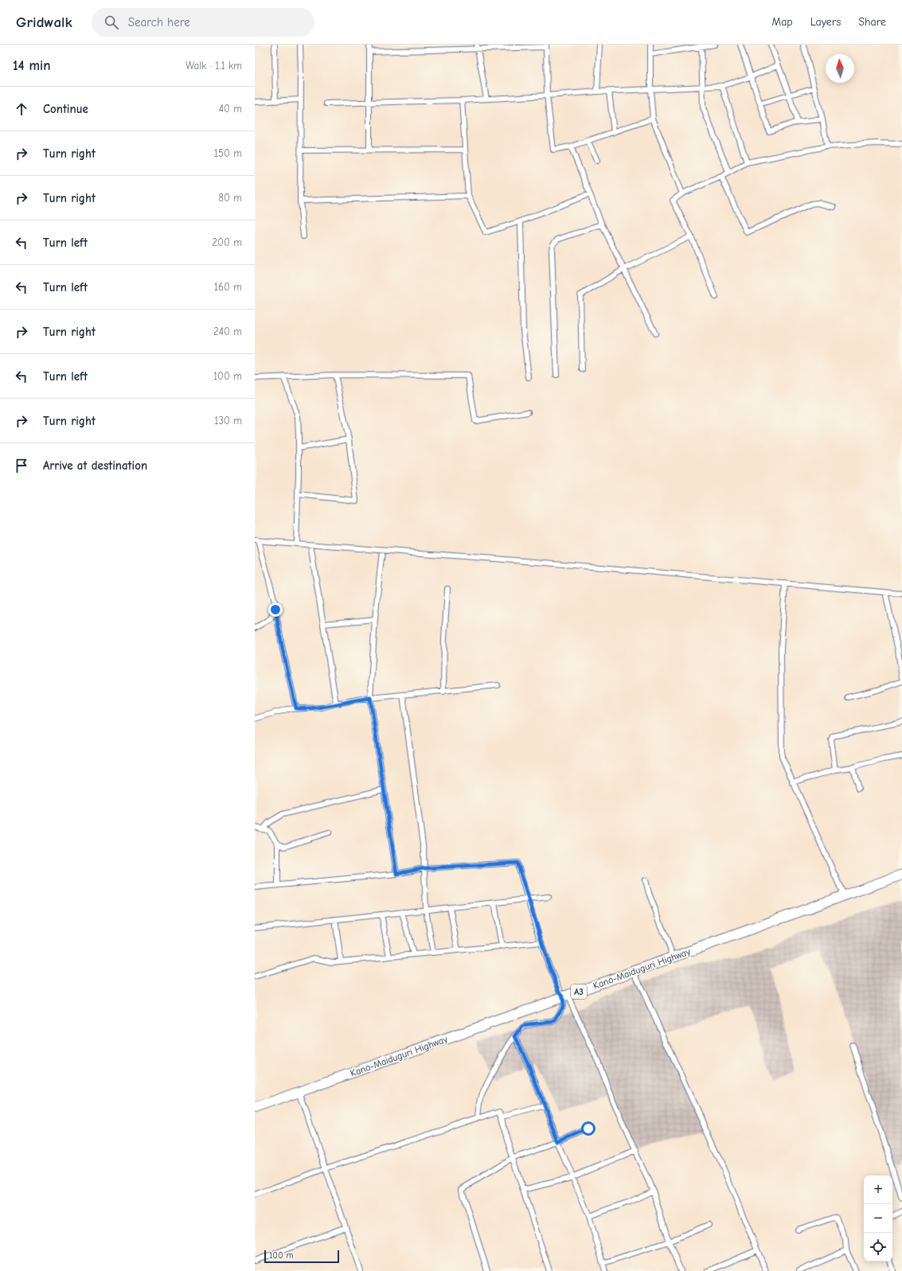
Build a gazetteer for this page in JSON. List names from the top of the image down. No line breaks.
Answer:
{"streets":{"highway":["Kano-Maiduguri Highway","A3"]},"scale_bar":"100 m","north":"top","page":{"header":"Gridwalk","search":"Search here","nav":["Map","Layers","Share"],"heading":["14 min","Walk · 1.1 km"],"list":[["Continue","40 m"],["Turn right","150 m"],["Turn right","80 m"],["Turn left","200 m"],["Turn left","160 m"],["Turn right","240 m"],["Turn left","100 m"],["Turn right","130 m"],"Arrive at destination"],"map_buttons":["+","−"],"scale":"100 m"}}
